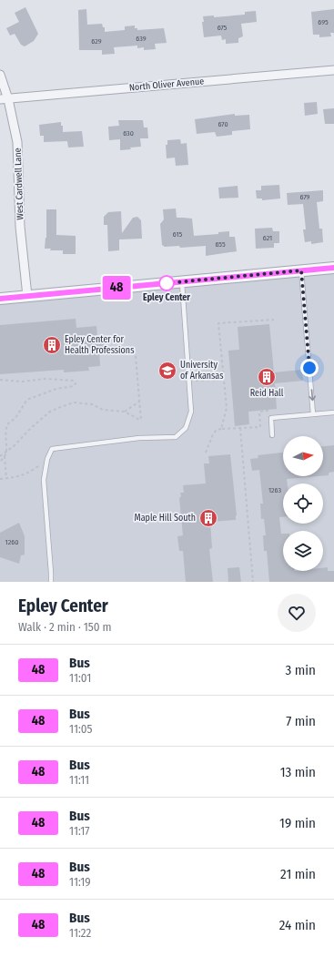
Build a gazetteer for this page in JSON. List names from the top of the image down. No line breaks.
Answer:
{"streets":{"street":["North Oliver Avenue","West Cardwell Lane"]},"crossings":[["North Oliver Avenue","West Cardwell Lane"]],"places":{"other":["Epley Center"],"building":["Epley Center for Health Professions","Reid Hall","Maple Hill South"],"school or university":["University of Arkansas"]},"lines":["bus line 48"],"house_numbers":["695","675","639","629","670","630","679","615","621","655","1263","1260"],"north":"right","page":{"on_map":"48","heading":["Epley Center","Walk · 2 min · 150 m"],"list":[{"mark":"48","name":"Bus","note":"11:01","value":"3 min"},{"mark":"48","name":"Bus","note":"11:05","value":"7 min"},{"mark":"48","name":"Bus","note":"11:11","value":"13 min"},{"mark":"48","name":"Bus","note":"11:17","value":"19 min"},{"mark":"48","name":"Bus","note":"11:19","value":"21 min"},{"mark":"48","name":"Bus","note":"11:22","value":"24 min"}]}}
